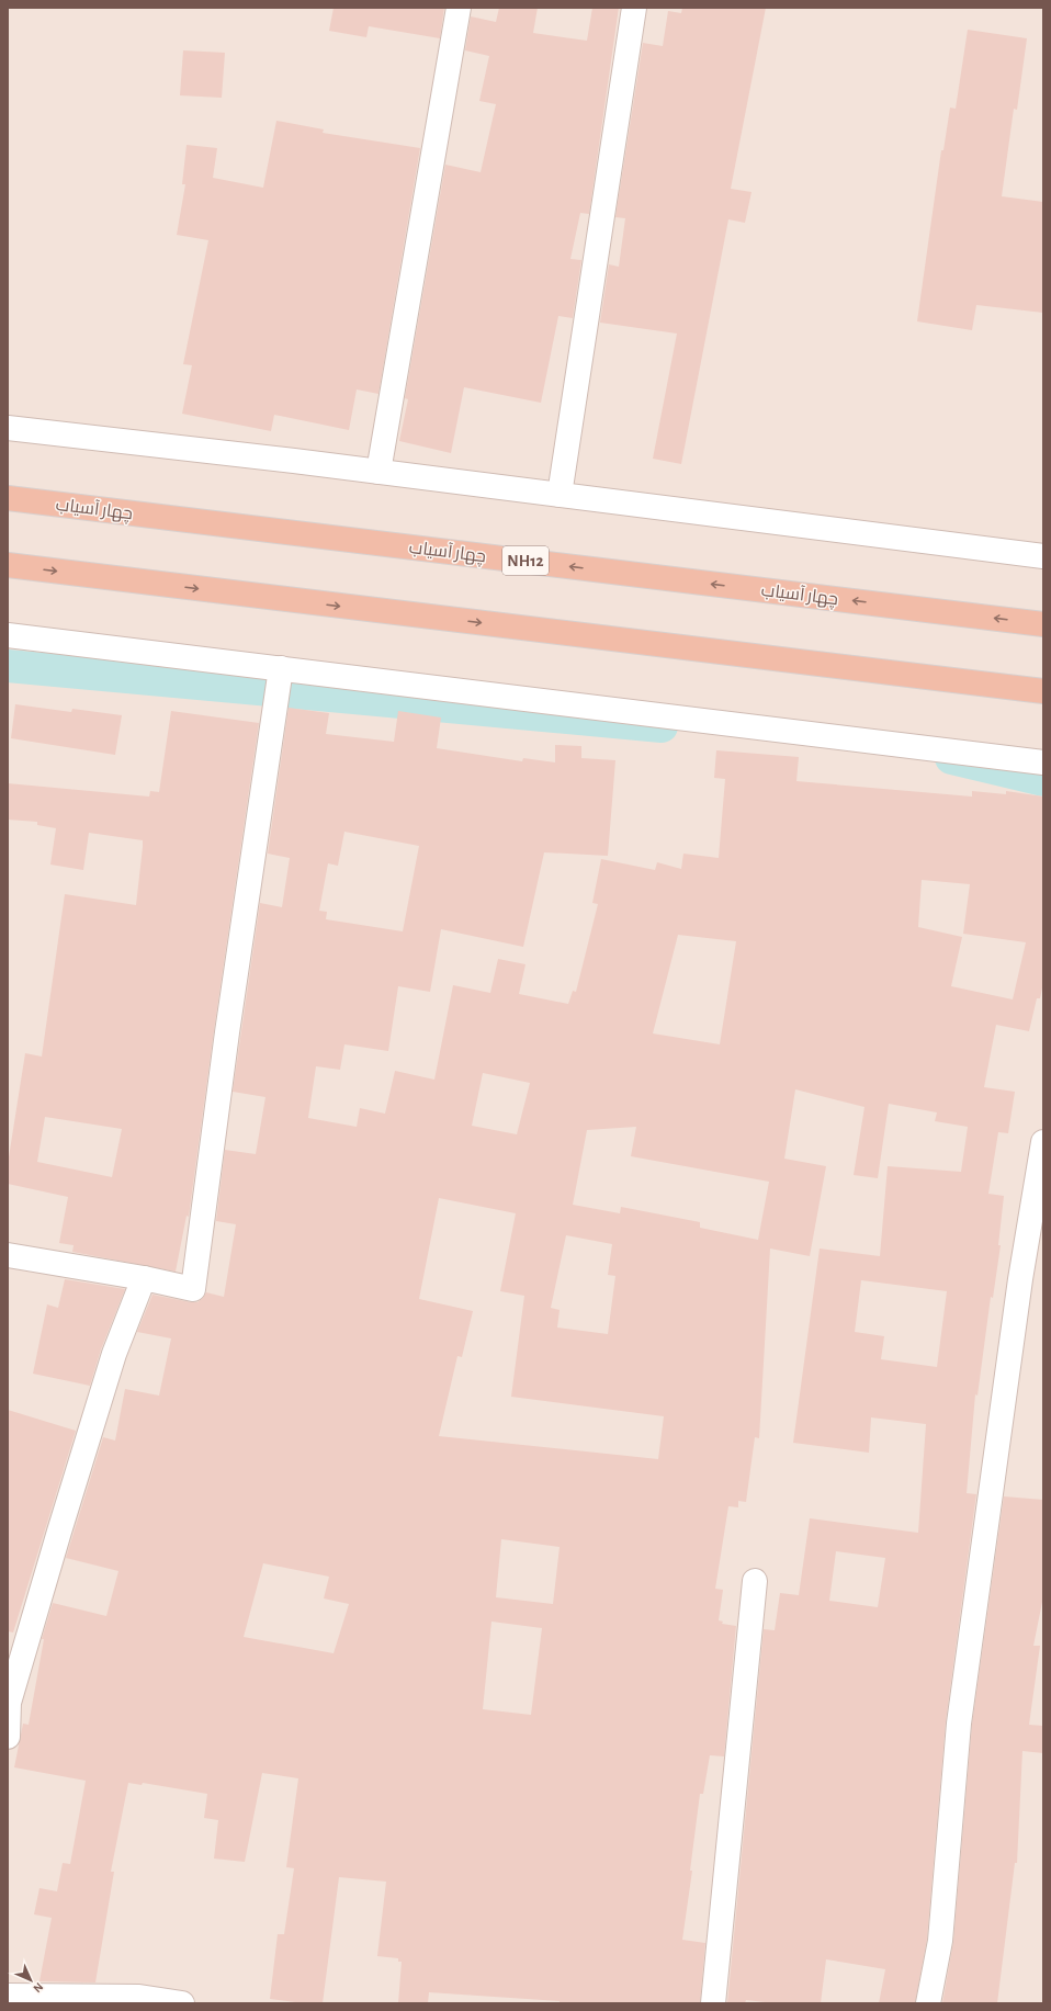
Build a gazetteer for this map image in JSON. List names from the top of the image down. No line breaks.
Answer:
{"streets":{"highway":["چهار آسیاب","NH12"]},"north":"bottom right"}
